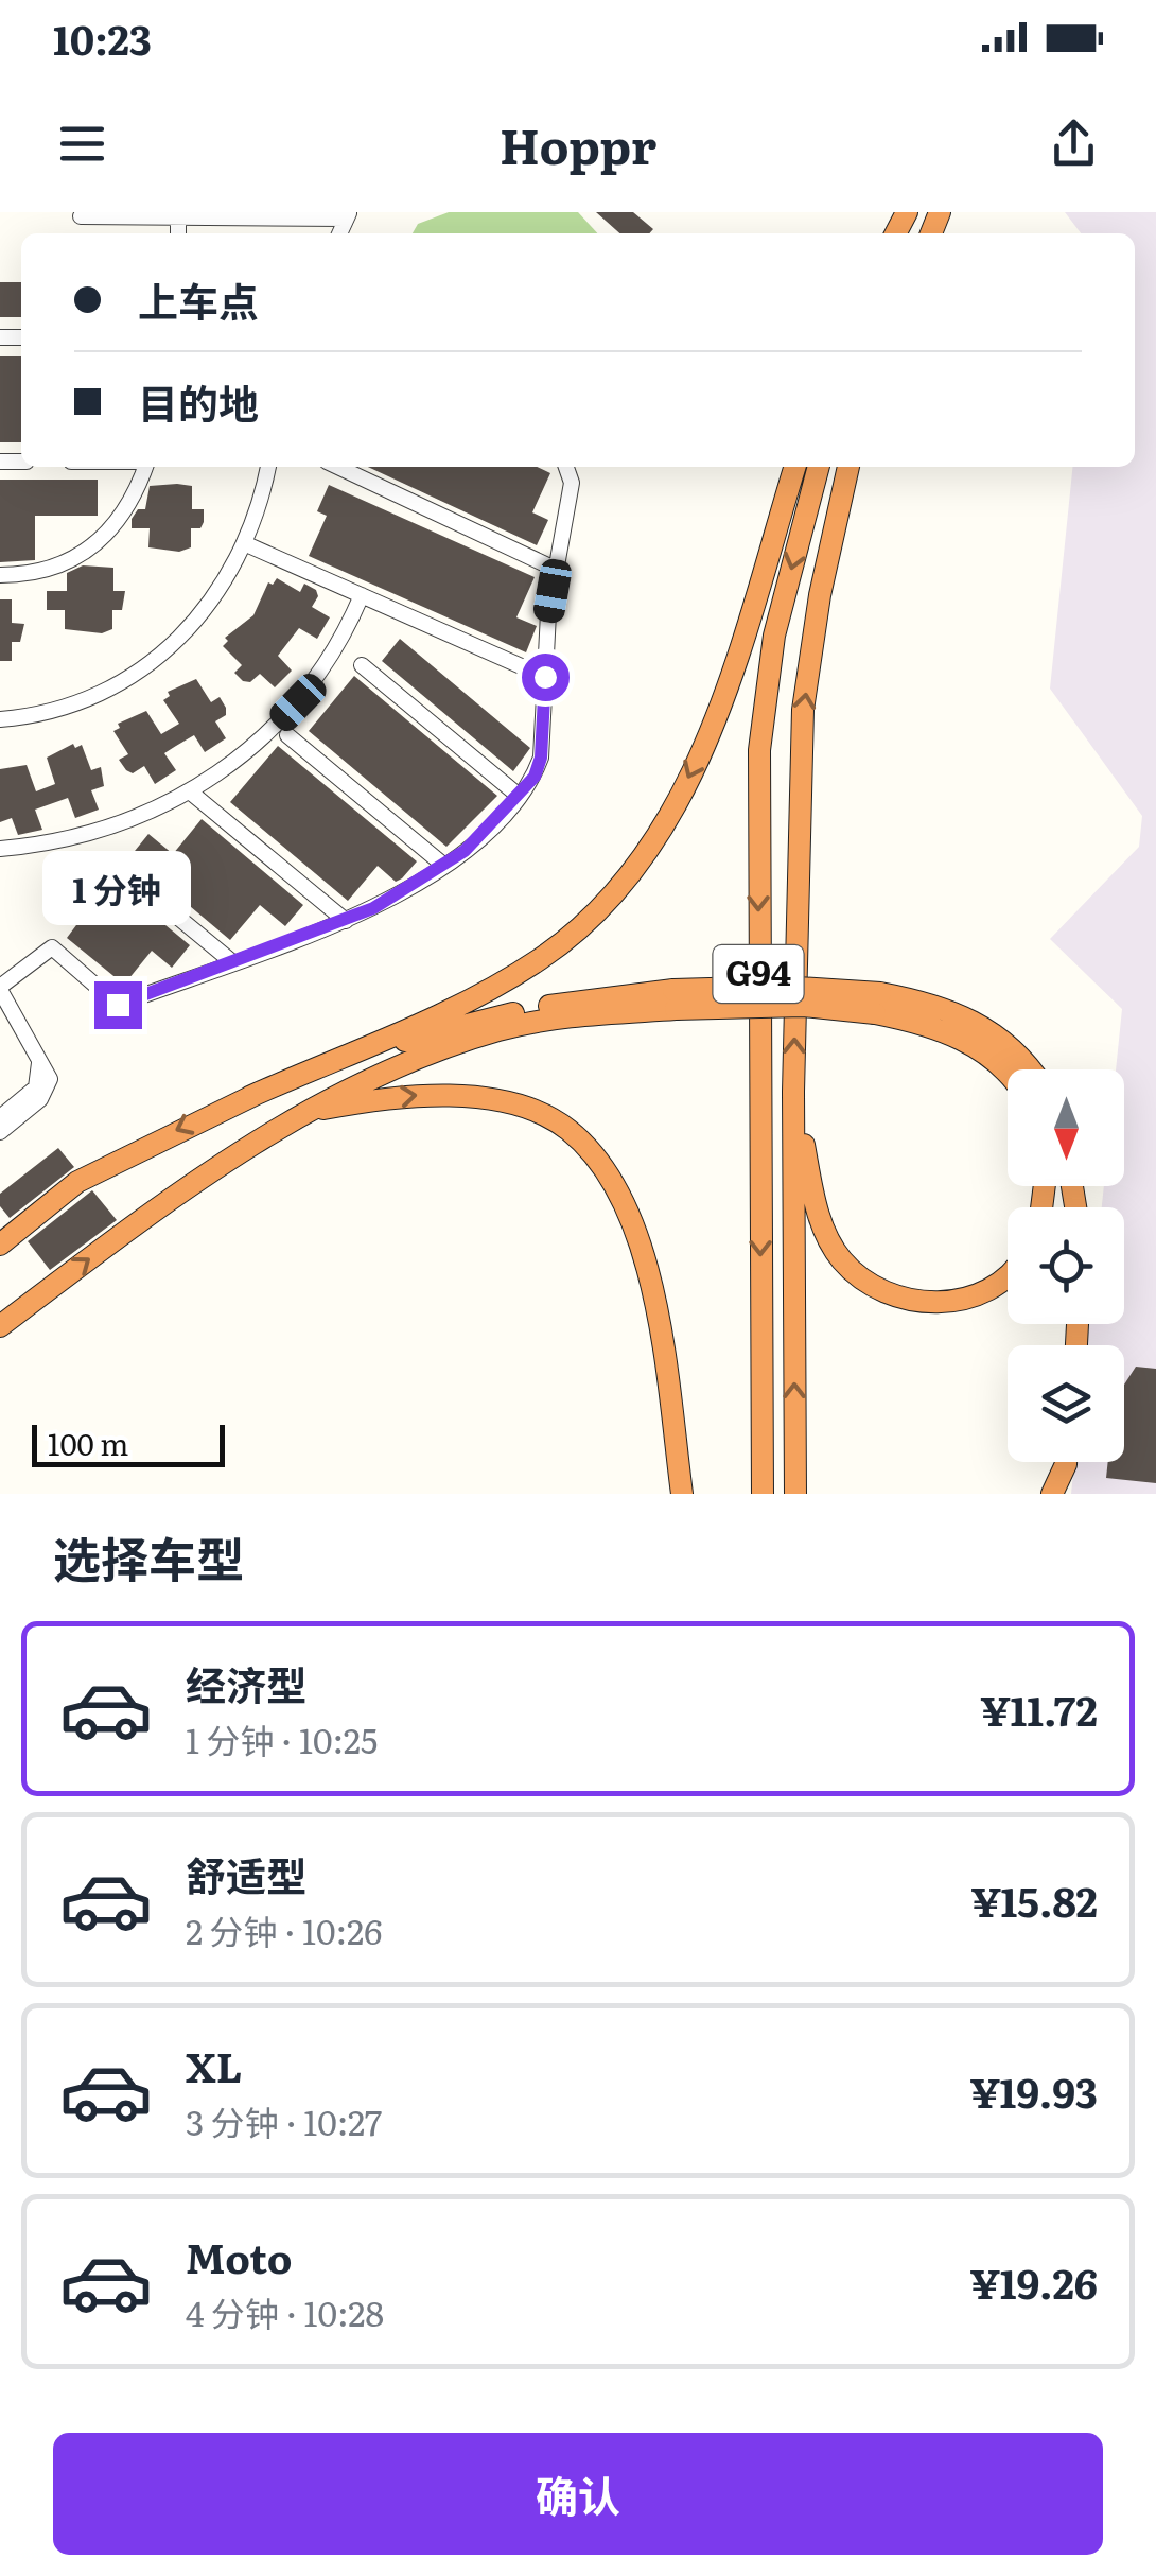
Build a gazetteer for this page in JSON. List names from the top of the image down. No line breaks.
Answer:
{"streets":{"highway":["G94"]},"scale_bar":"100 m","north":"bottom","page":{"status":"10:23","header":"Hoppr","banner":["上车点","目的地"],"bubble":"1 分钟","scale":"100 m","heading":"选择车型","list":[{"name":"经济型","note":"1 分钟 · 10:25","value":"¥11.72"},{"name":"舒适型","note":"2 分钟 · 10:26","value":"¥15.82"},{"name":"XL","note":"3 分钟 · 10:27","value":"¥19.93"},{"name":"Moto","note":"4 分钟 · 10:28","value":"¥19.26"}],"buttons":"确认"}}
